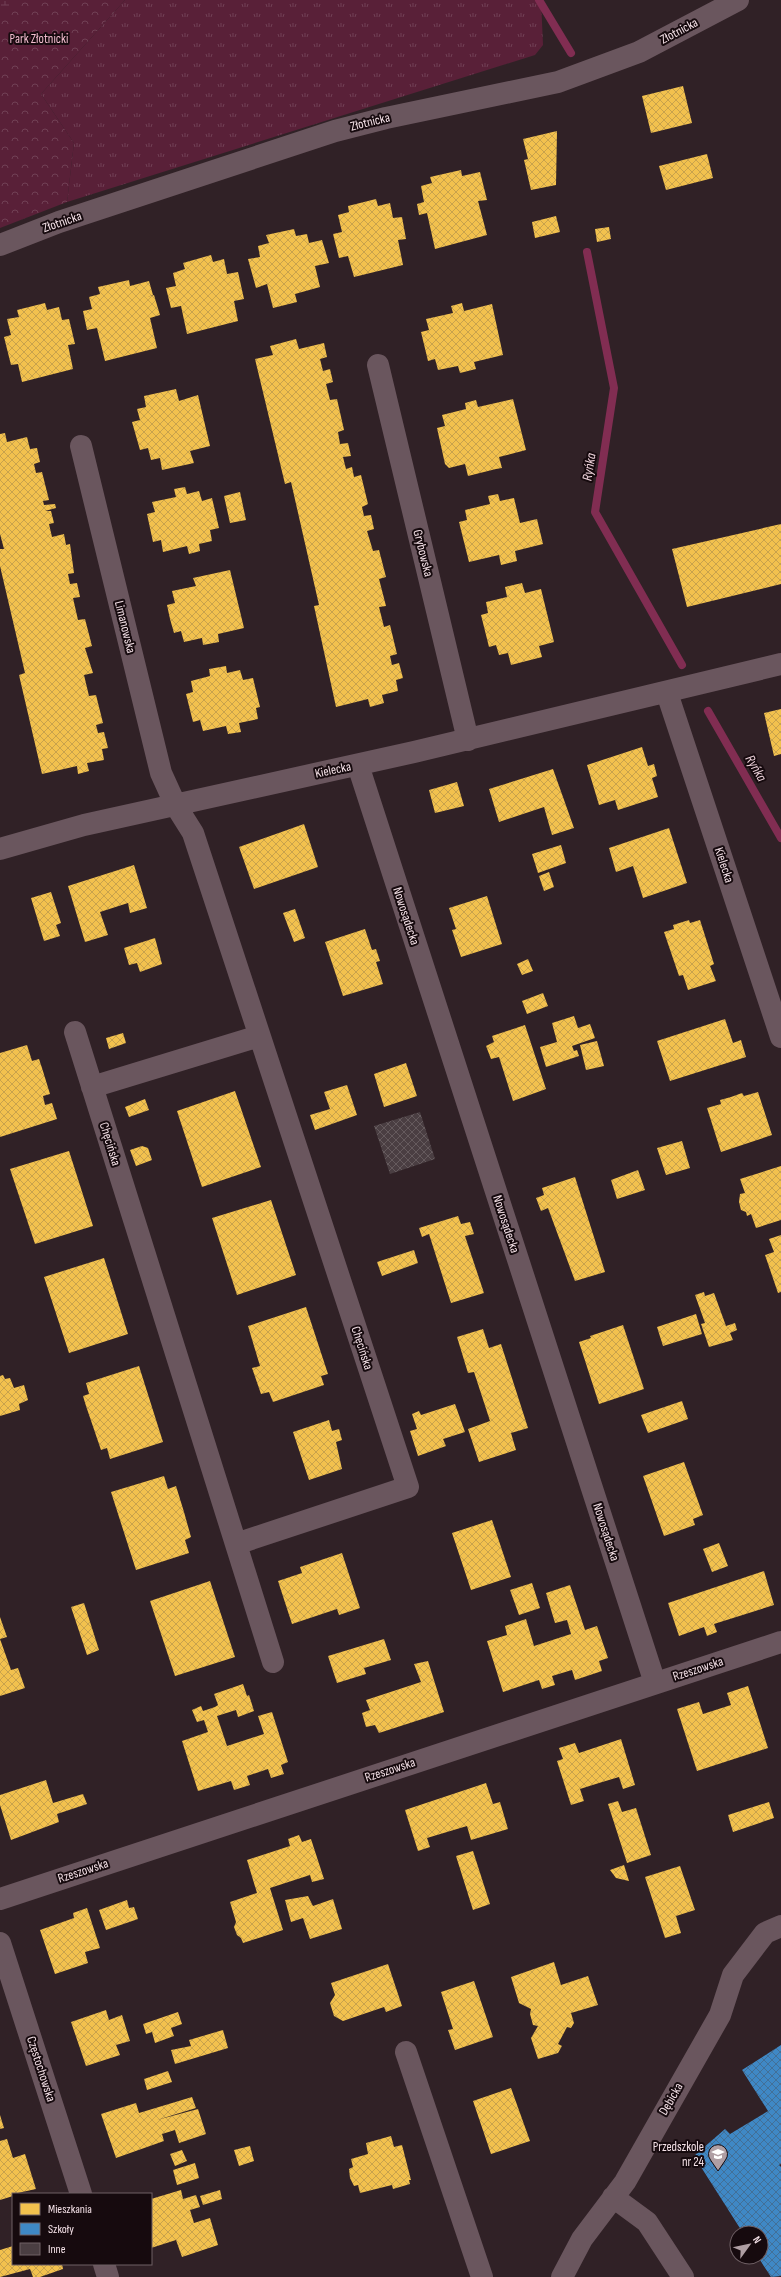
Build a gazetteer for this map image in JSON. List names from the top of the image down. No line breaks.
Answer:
{"streets":{"street":["Złotnicka","Grybowska","Limanowska","Kielecka","Nowosądecka","Chęcińska","Rzeszowska","Częstochowska","Dębicka"]},"crossings":[["Grybowska","Kielecka"],["Limanowska","Kielecka"],["Limanowska","Chęcińska"],["Kielecka","Nowosądecka"],["Kielecka","Chęcińska"],["Nowosądecka","Rzeszowska"]],"water":["Ryńka"],"parks":["Park Złotnicki"],"places":{"school or university":["Przedszkole nr 24"]},"legend":["Mieszkania","Szkoły","Inne"],"north":"top right"}
